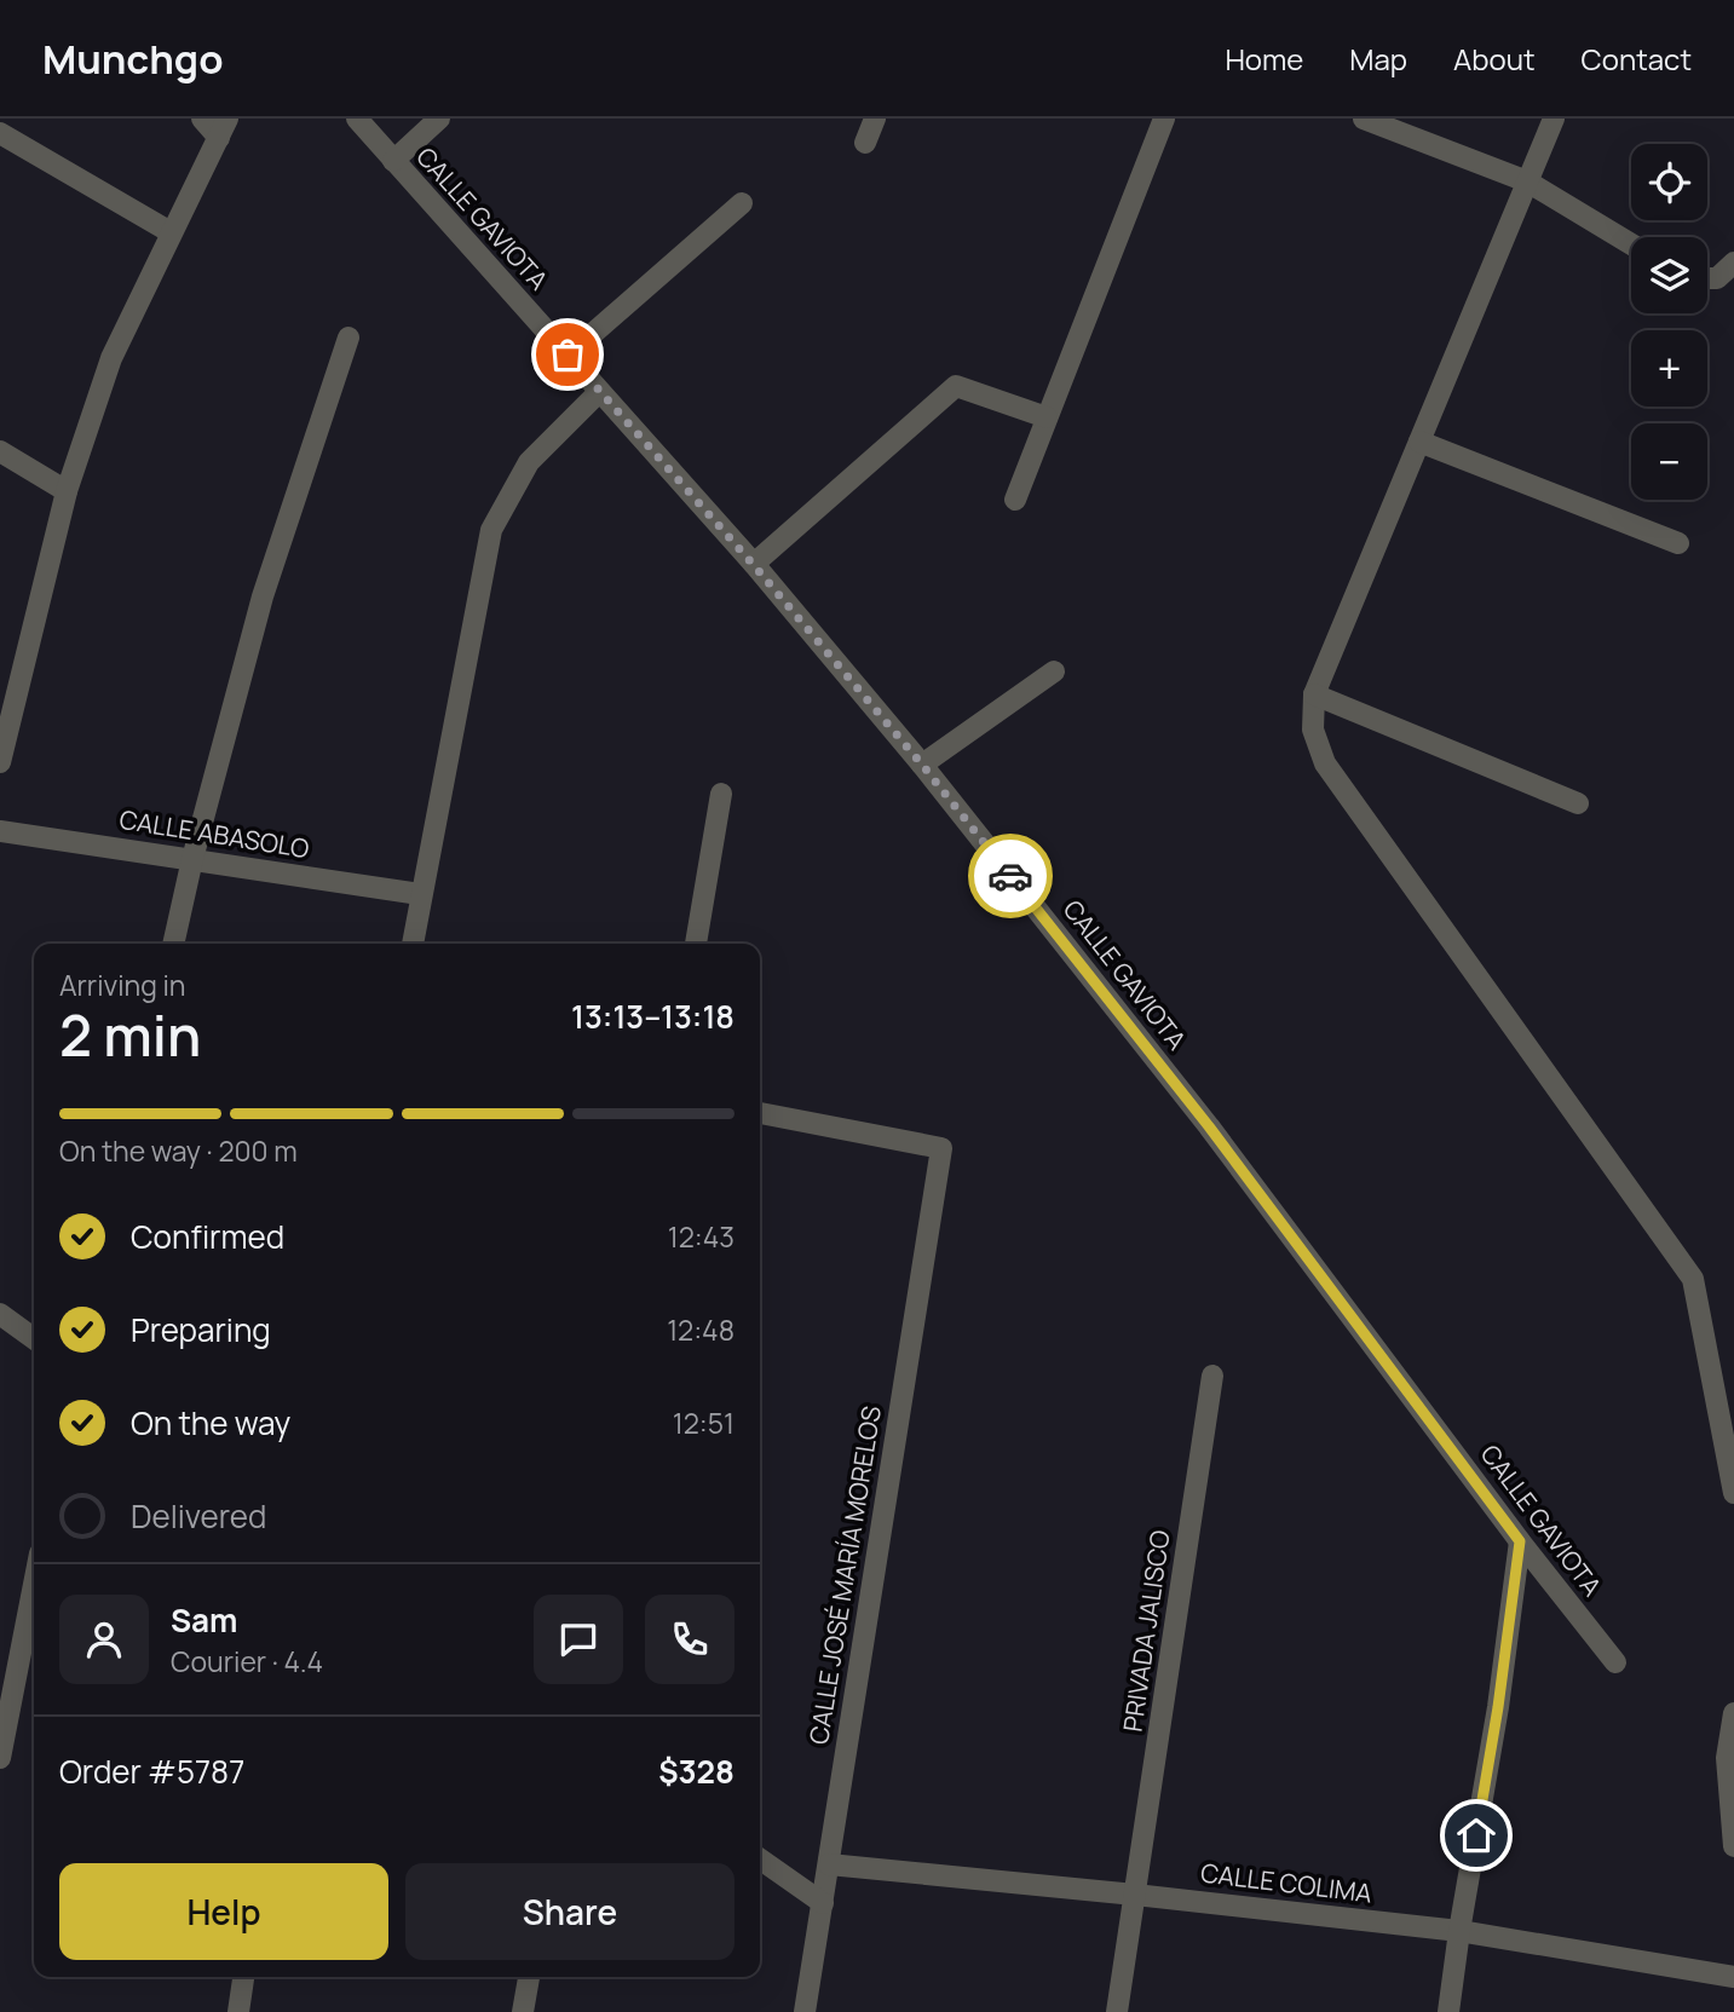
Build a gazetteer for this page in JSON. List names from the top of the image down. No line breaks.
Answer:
{"streets":{"street":["CALLE GAVIOTA","CALLE ABASOLO","CALLE JOSÉ MARÍA MORELOS","PRIVADA JALISCO","CALLE COLIMA"]},"crossings":[["CALLE JOSÉ MARÍA MORELOS","CALLE COLIMA"],["PRIVADA JALISCO","CALLE COLIMA"]],"page":{"header":"Munchgo","nav":["Home","Map","About","Contact"],"map_buttons":["+","−"],"heading":["2 min","Arriving in","13:13–13:18"],"panel":["Sam","Courier · 4.4","Order #5787","$328"],"bar":"On the way · 200 m","list":[["Confirmed","12:43"],["Preparing","12:48"],["On the way","12:51"],"Delivered"],"buttons":["Help","Share"]}}
